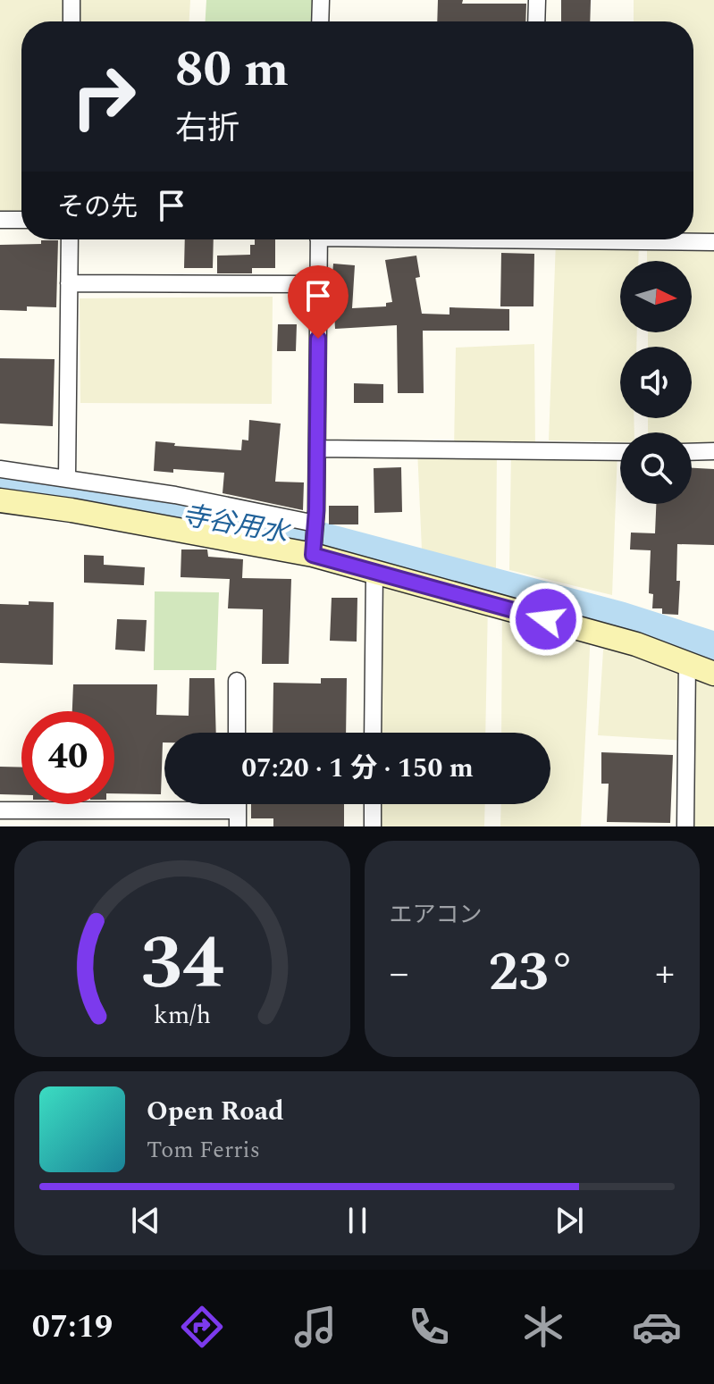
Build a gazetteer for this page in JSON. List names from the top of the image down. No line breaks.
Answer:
{"water":["寺谷用水"],"north":"right","page":{"turn":["80 m","右折"],"then":"その先","limit":"40","trip":"07:20 · 1 分 · 150 m","tile":"エアコン","heat":["−","23°","+"],"song":["Open Road","Tom Ferris"],"tabs":"07:19","gauge":["34","km/h"]}}
